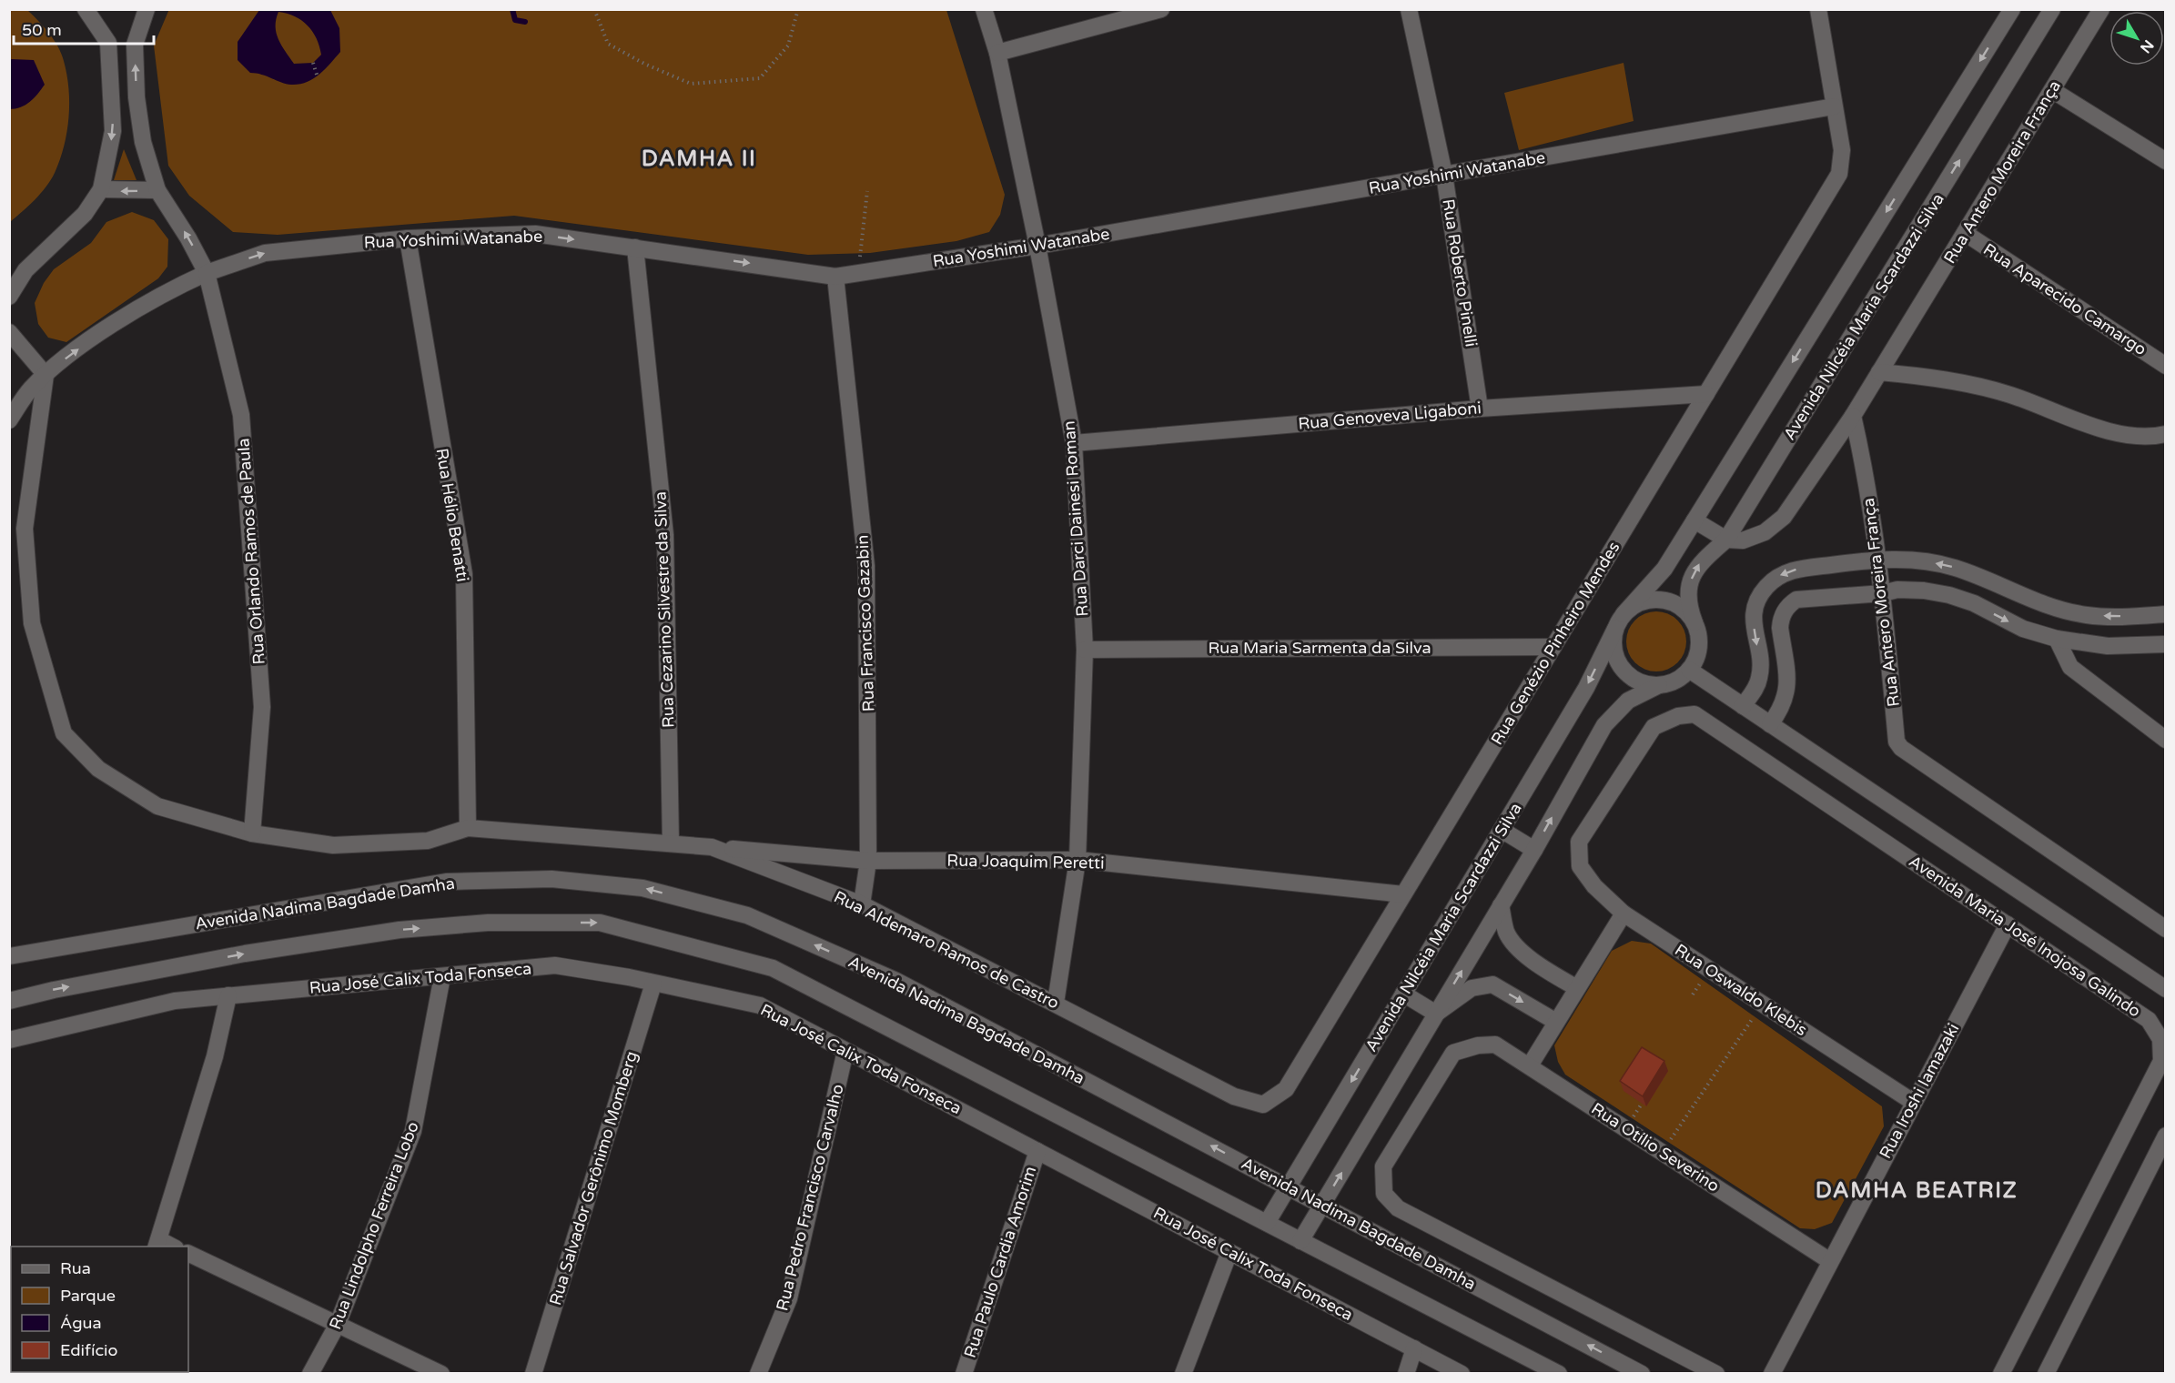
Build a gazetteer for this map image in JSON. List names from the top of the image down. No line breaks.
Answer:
{"streets":{"street":["Rua Antero Moreira França","Rua Yoshimi Watanabe","Rua Roberto Pinelli","Rua Aparecido Camargo","Avenida Nilcéia Maria Scardazzi Silva","Rua Genoveva Ligaboni","Rua Hélio Benatti","Rua Darci Dainesi Roman","Rua Orlando Ramos de Paula","Rua Cezarino Silvestre da Silva","Rua Francisco Gazabin","Rua Genézio Pinheiro Mendes","Rua Maria Sarmenta da Silva","Rua Joaquim Peretti","Avenida Nadima Bagdade Damha","Avenida Maria José Inojosa Galindo","Rua Aldemaro Ramos de Castro","Rua José Calix Toda Fonseca","Rua Oswaldo Klebis","Rua Iroshi Iamazaki","Rua Otílio Severino","Rua Salvador Gerônimo Momberg","Rua Pedro Francisco Carvalho","Rua Lindolpho Ferreira Lobo","Rua Paulo Cardia Amorim"]},"crossings":[["Rua Antero Moreira França","Rua Aparecido Camargo"],["Rua Yoshimi Watanabe","Rua Roberto Pinelli"],["Rua Yoshimi Watanabe","Rua Hélio Benatti"],["Rua Yoshimi Watanabe","Rua Darci Dainesi Roman"],["Rua Yoshimi Watanabe","Rua Orlando Ramos de Paula"],["Rua Yoshimi Watanabe","Rua Cezarino Silvestre da Silva"],["Rua Yoshimi Watanabe","Rua Francisco Gazabin"],["Rua Yoshimi Watanabe","Rua Genézio Pinheiro Mendes"],["Rua Yoshimi Watanabe","Rua Aldemaro Ramos de Castro"],["Rua Roberto Pinelli","Rua Genoveva Ligaboni"],["Avenida Nilcéia Maria Scardazzi Silva","Avenida Nadima Bagdade Damha"],["Rua Genoveva Ligaboni","Rua Darci Dainesi Roman"],["Rua Genoveva Ligaboni","Rua Genézio Pinheiro Mendes"],["Rua Hélio Benatti","Rua Aldemaro Ramos de Castro"],["Rua Darci Dainesi Roman","Rua Maria Sarmenta da Silva"],["Rua Darci Dainesi Roman","Rua Joaquim Peretti"],["Rua Darci Dainesi Roman","Rua Aldemaro Ramos de Castro"],["Rua Orlando Ramos de Paula","Rua Aldemaro Ramos de Castro"],["Rua Cezarino Silvestre da Silva","Rua Aldemaro Ramos de Castro"],["Rua Francisco Gazabin","Rua Joaquim Peretti"],["Rua Francisco Gazabin","Rua Aldemaro Ramos de Castro"],["Rua Genézio Pinheiro Mendes","Rua Maria Sarmenta da Silva"],["Rua Genézio Pinheiro Mendes","Rua Joaquim Peretti"],["Rua Genézio Pinheiro Mendes","Rua Aldemaro Ramos de Castro"],["Rua Joaquim Peretti","Rua Aldemaro Ramos de Castro"],["Avenida Nadima Bagdade Damha","Rua Otílio Severino"],["Avenida Maria José Inojosa Galindo","Rua Oswaldo Klebis"],["Avenida Maria José Inojosa Galindo","Rua Iroshi Iamazaki"],["Rua José Calix Toda Fonseca","Rua Salvador Gerônimo Momberg"],["Rua José Calix Toda Fonseca","Rua Pedro Francisco Carvalho"],["Rua José Calix Toda Fonseca","Rua Lindolpho Ferreira Lobo"],["Rua José Calix Toda Fonseca","Rua Paulo Cardia Amorim"],["Rua Oswaldo Klebis","Rua Iroshi Iamazaki"],["Rua Iroshi Iamazaki","Rua Otílio Severino"]],"one_way":["Rua Yoshimi Watanabe"],"districts":["DAMHA II","DAMHA BEATRIZ"],"legend":["Rua","Parque","Água","Edifício"],"scale_bar":"50 m","north":"bottom right"}
